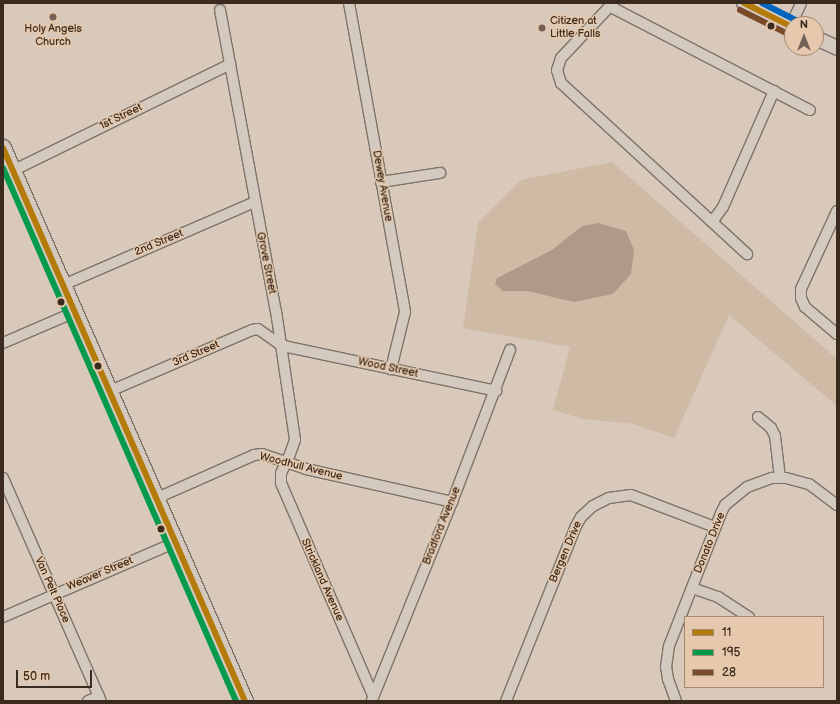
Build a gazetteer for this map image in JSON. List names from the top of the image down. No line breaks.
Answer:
{"streets":{"street":["1st Street","Dewey Avenue","2nd Street","Grove Street","3rd Street","Wood Street","Woodhull Avenue","Bradford Avenue","Donato Drive","Bergen Drive","Weaver Street","Strickland Avenue","Van Pelt Place"]},"crossings":[["1st Street","Grove Street"],["Dewey Avenue","Wood Street"],["2nd Street","Grove Street"],["Grove Street","3rd Street"],["Grove Street","Wood Street"],["Grove Street","Woodhull Avenue"],["Grove Street","Strickland Avenue"],["3rd Street","Wood Street"],["Wood Street","Bradford Avenue"],["Woodhull Avenue","Bradford Avenue"],["Woodhull Avenue","Strickland Avenue"],["Bradford Avenue","Strickland Avenue"],["Donato Drive","Bergen Drive"],["Weaver Street","Van Pelt Place"]],"places":["Holy Angels Church","Citizen at Little Falls"],"lines":["transit line 11","transit line 28","transit line 195"],"legend":["11","195","28"],"scale_bar":"50 m","north":"top"}
